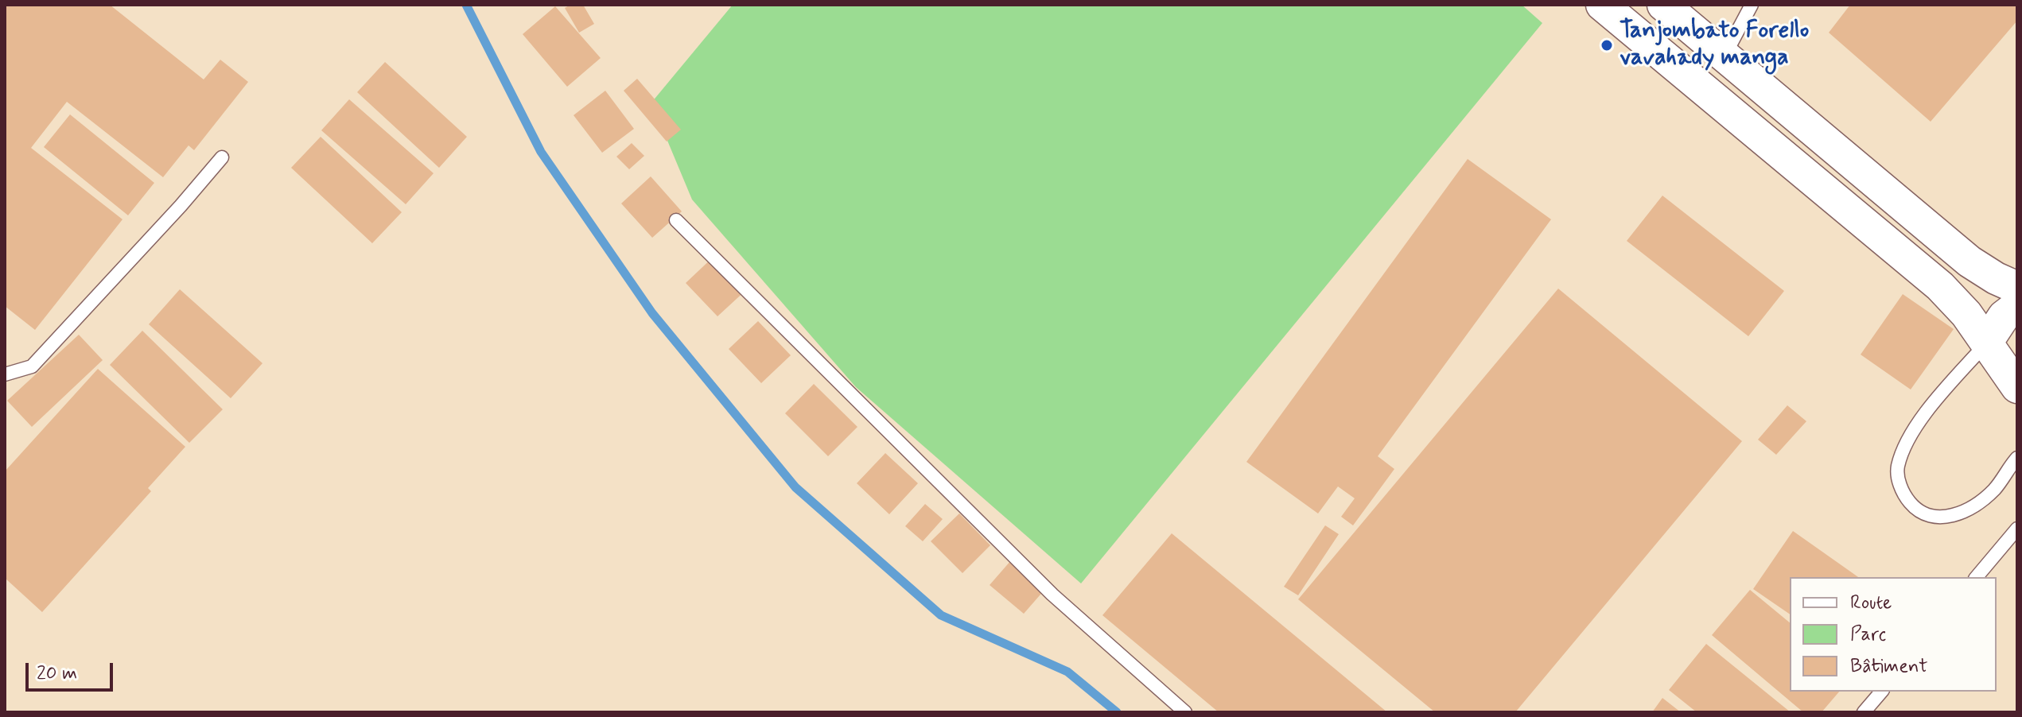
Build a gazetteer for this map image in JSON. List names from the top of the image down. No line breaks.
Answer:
{"places":["Tanjombato Forello vavahady manga"],"legend":["Route","Parc","Bâtiment"],"scale_bar":"20 m"}
